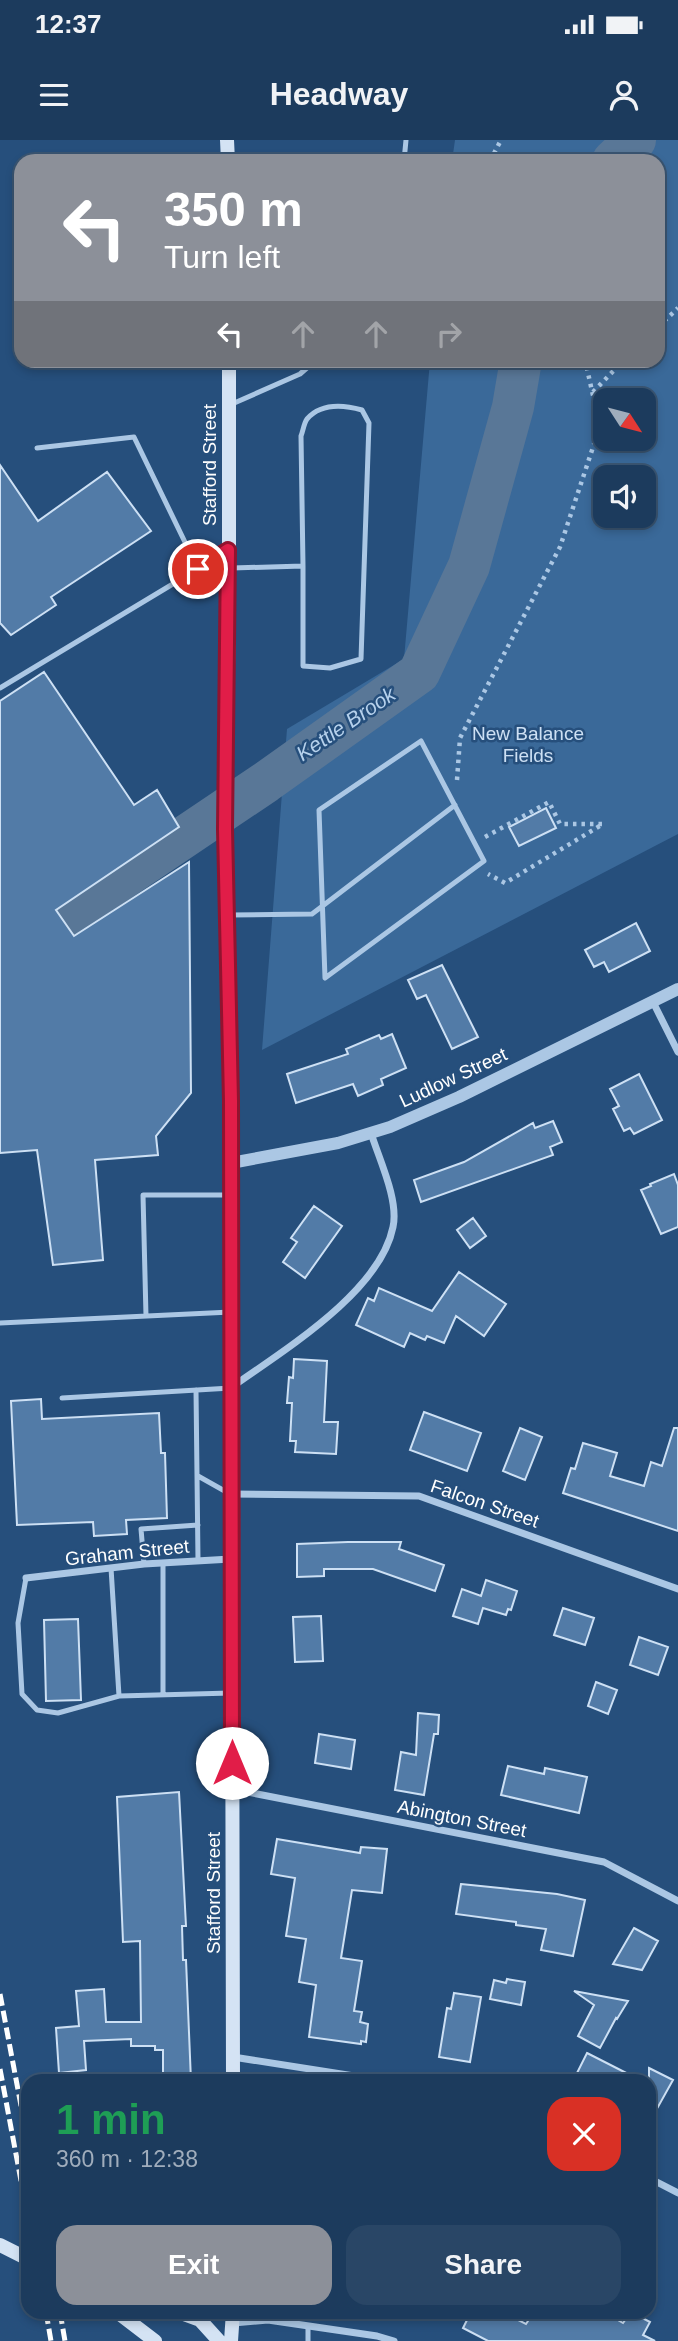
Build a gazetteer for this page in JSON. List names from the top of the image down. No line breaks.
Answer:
{"streets":{"main road":["Stafford Street"],"street":["Ludlow Street","Falcon Street","Graham Street","Abington Street"]},"crossings":[["Stafford Street","Ludlow Street"],["Stafford Street","Falcon Street"],["Stafford Street","Graham Street"],["Stafford Street","Abington Street"]],"water":["Kettle Brook"],"parks":["New Balance Fields"],"north":"bottom right","page":{"status":"12:37","header":"Headway","turn":["350 m","Turn left"],"heading":["1 min","360 m · 12:38"],"buttons":["Exit","Share"]}}
